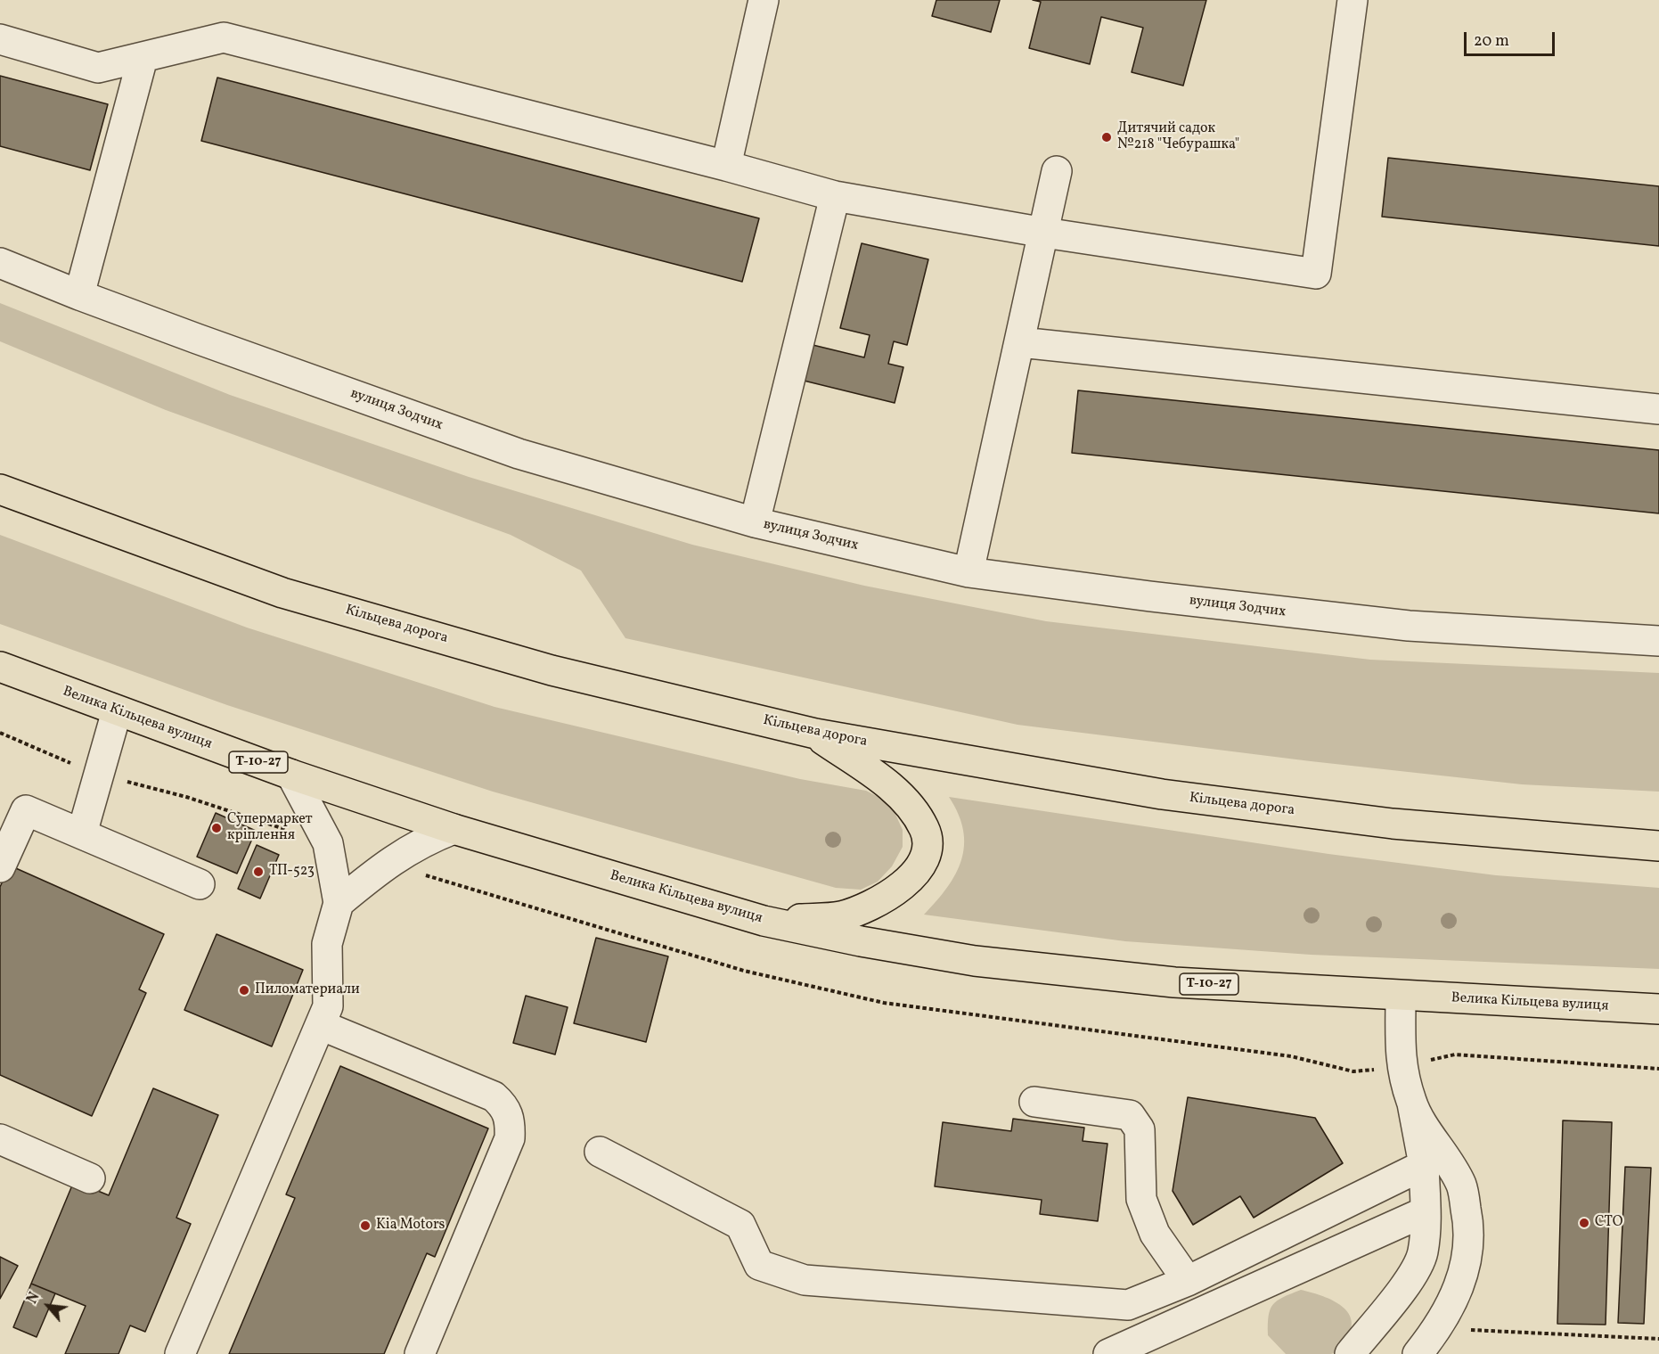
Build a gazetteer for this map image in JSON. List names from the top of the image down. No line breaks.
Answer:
{"streets":{"highway":["Кільцева дорога","Велика Кільцева вулиця","Т-10-27"],"street":["вулиця Зодчих"]},"places":["Дитячий садок №218 \"Чебурашка\"","Супермаркет кріплення","ТП-523","Пиломатериали","СТО","Kia Motors"],"scale_bar":"20 m","north":"top left"}
